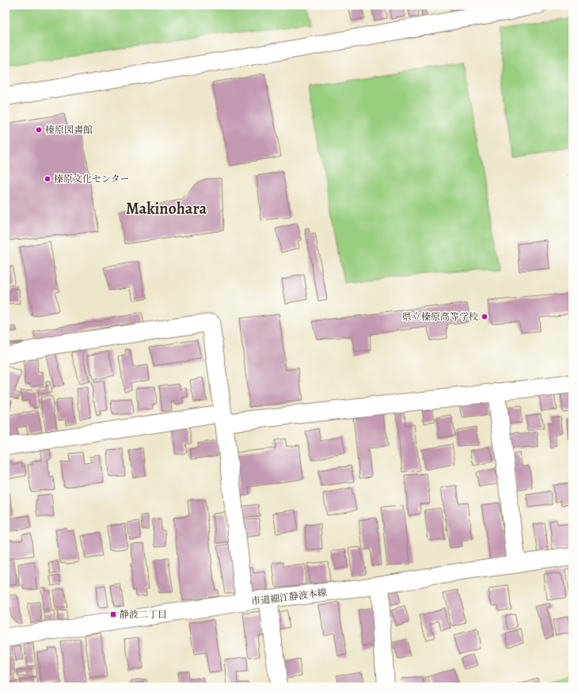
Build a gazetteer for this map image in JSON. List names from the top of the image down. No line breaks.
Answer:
{"streets":{"street":["市道細江静波本線"]},"districts":["Makinohara"],"places":{"other":["榛原図書館","榛原文化センター","県立榛原高等学校"],"transit":["静波二丁目"]}}
